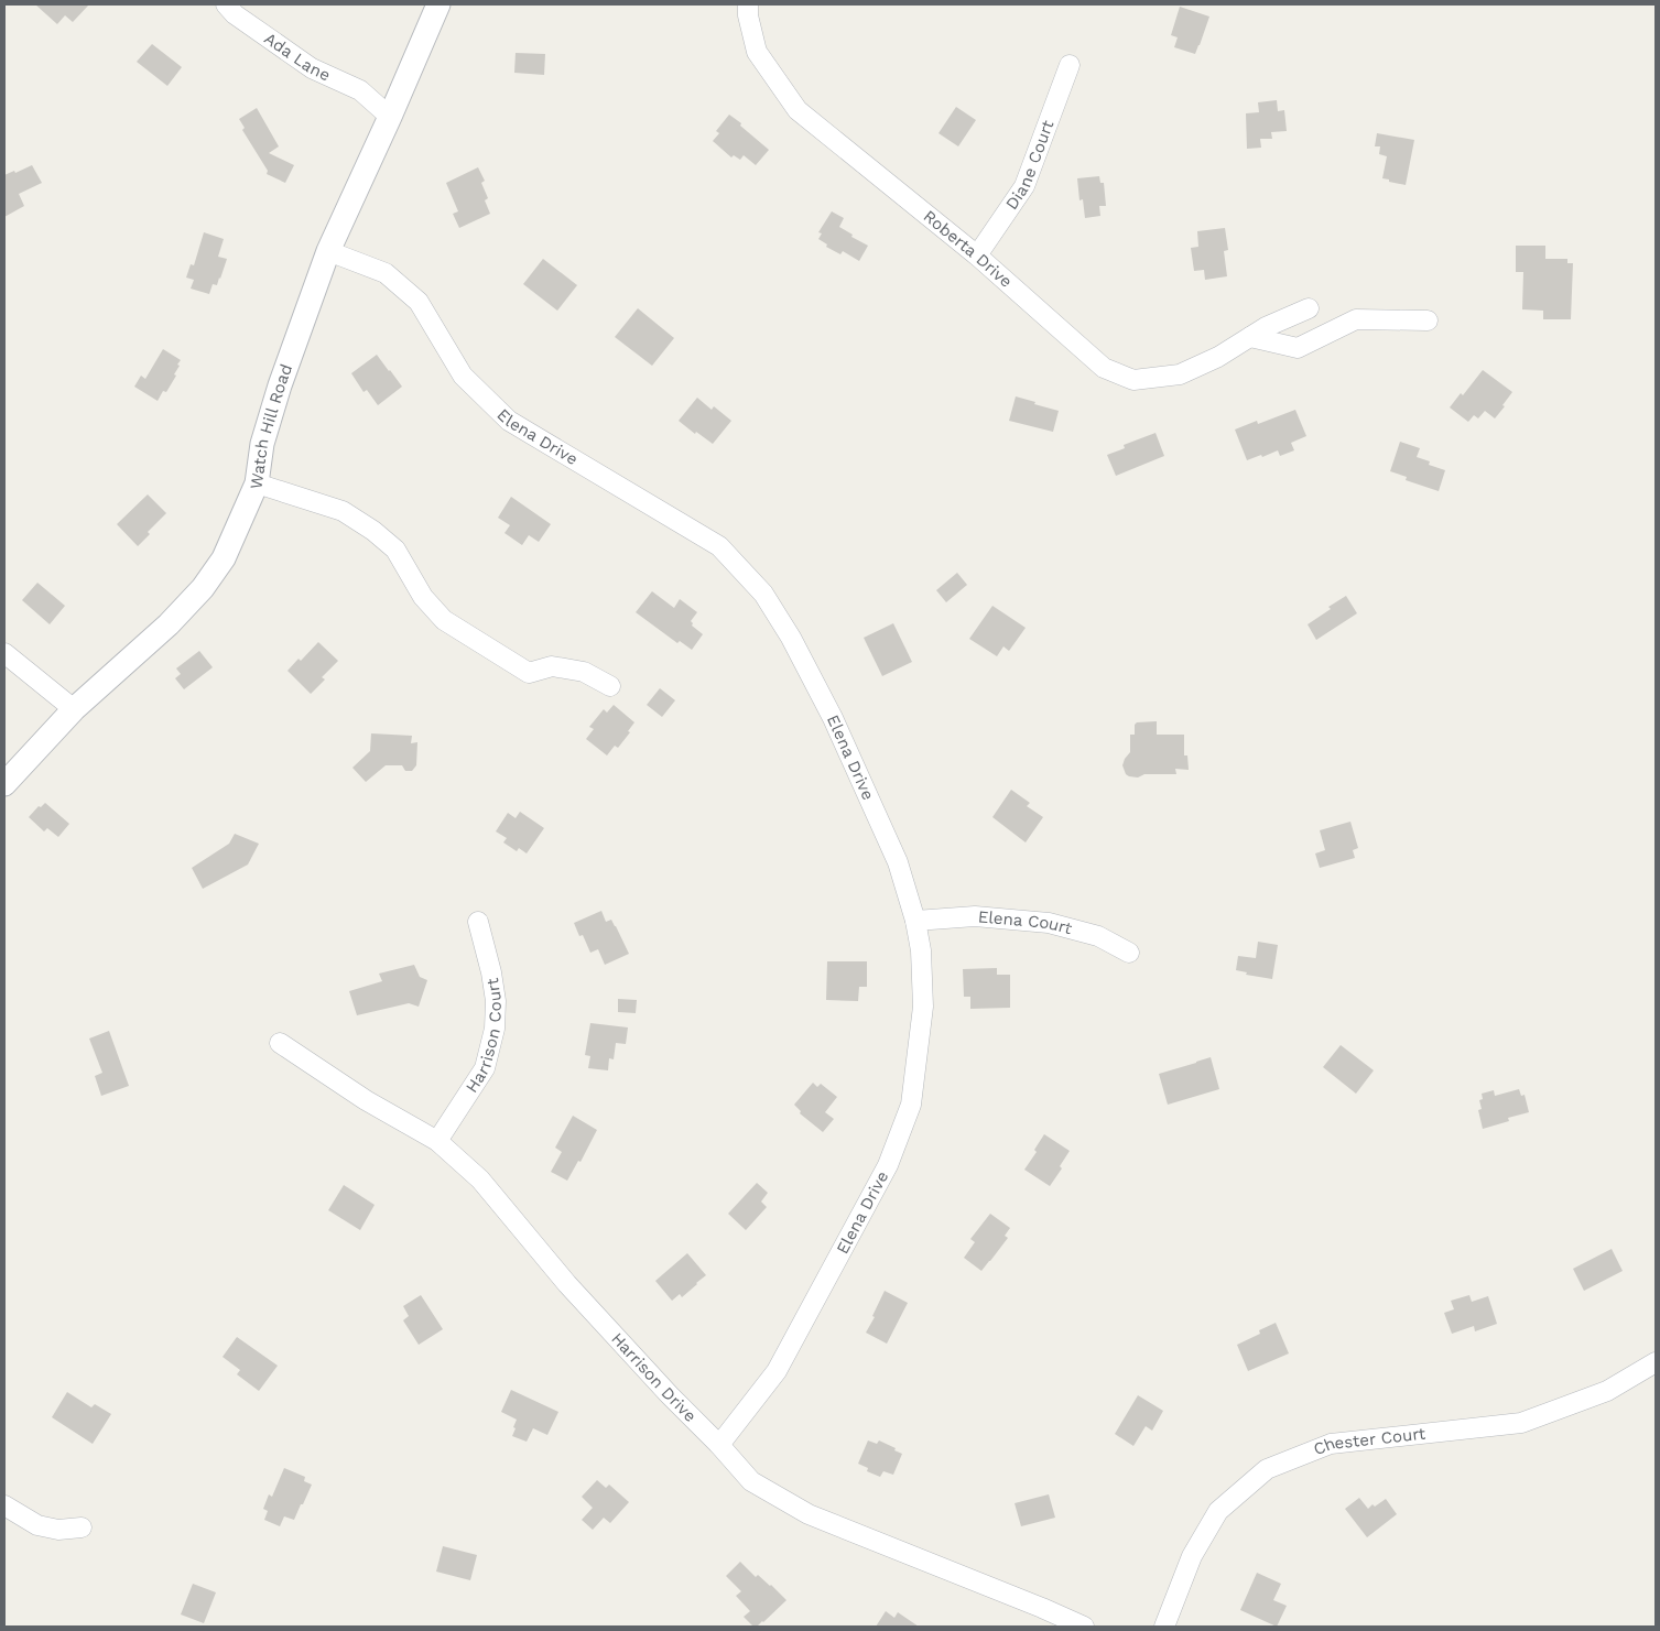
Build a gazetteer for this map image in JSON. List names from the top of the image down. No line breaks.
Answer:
{"streets":{"street":["Ada Lane","Diane Court","Roberta Drive","Watch Hill Road","Elena Drive","Elena Court","Harrison Court","Harrison Drive","Chester Court"]},"crossings":[["Ada Lane","Watch Hill Road"],["Diane Court","Roberta Drive"],["Watch Hill Road","Elena Drive"],["Elena Drive","Elena Court"],["Elena Drive","Harrison Drive"],["Harrison Court","Harrison Drive"]]}
